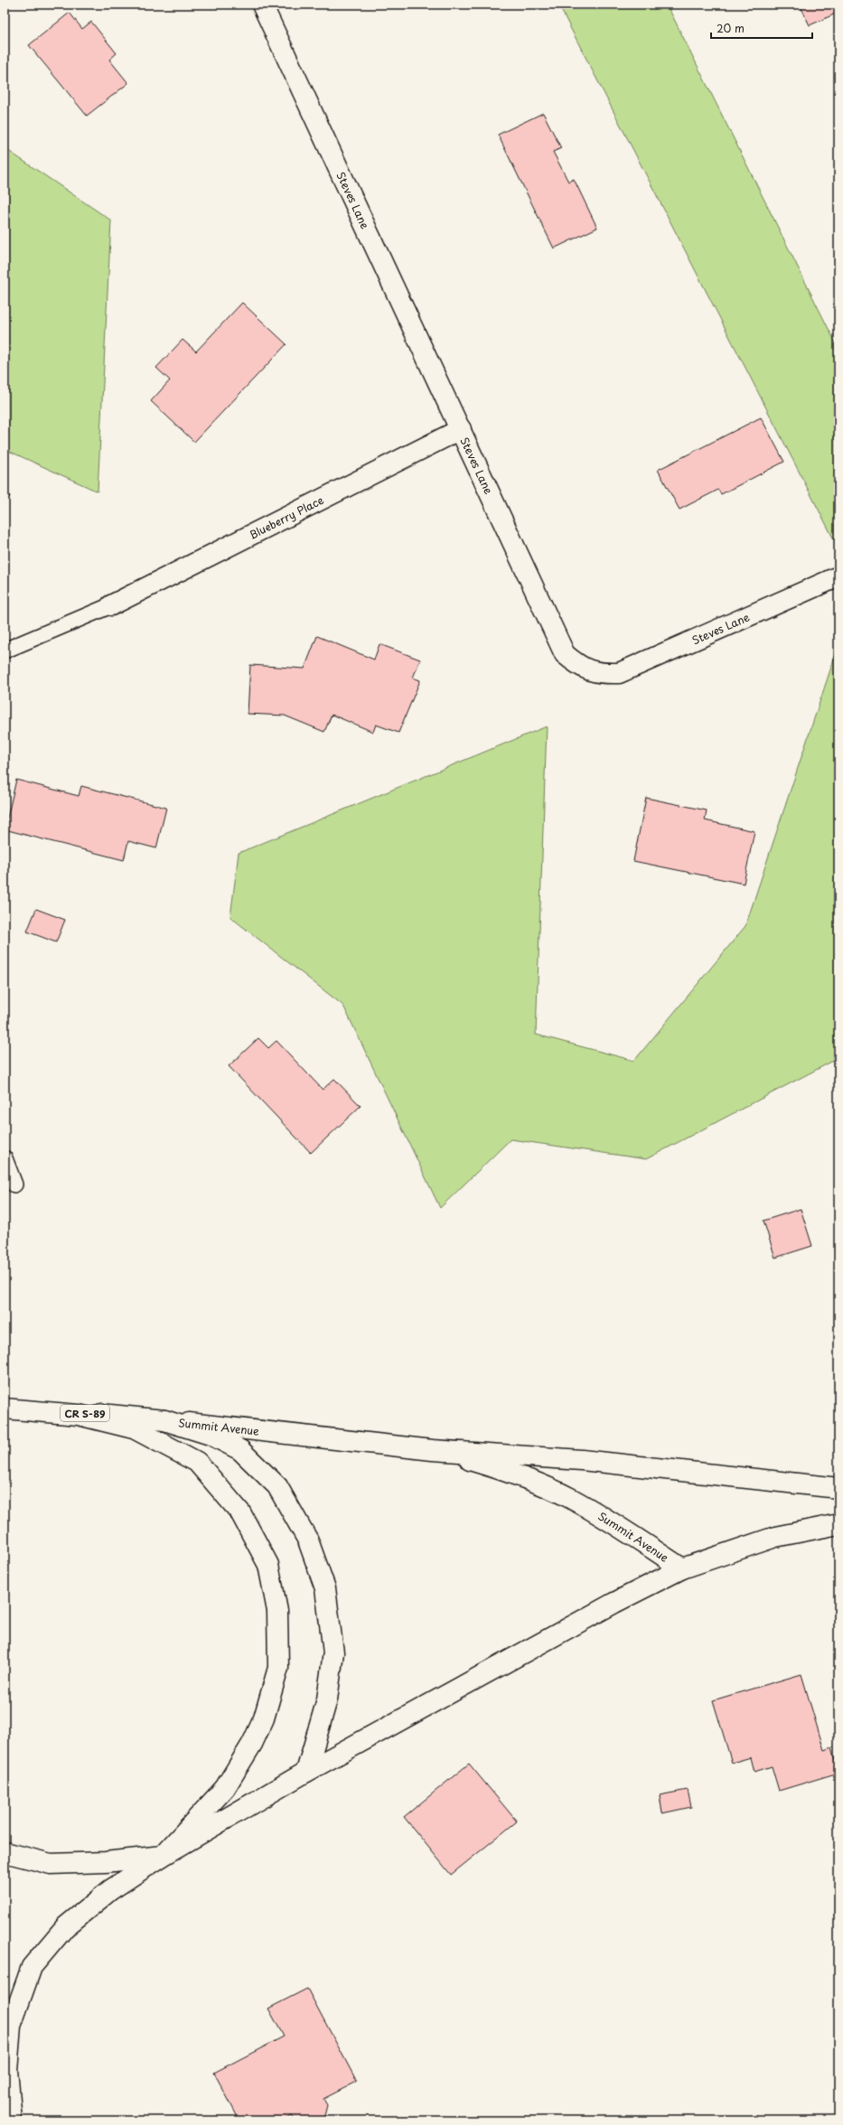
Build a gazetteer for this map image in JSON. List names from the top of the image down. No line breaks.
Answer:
{"streets":{"main road":["Steves Lane","Blueberry Place","CR S-89","Summit Avenue"]},"crossings":[["Steves Lane","Blueberry Place"]],"scale_bar":"20 m"}
